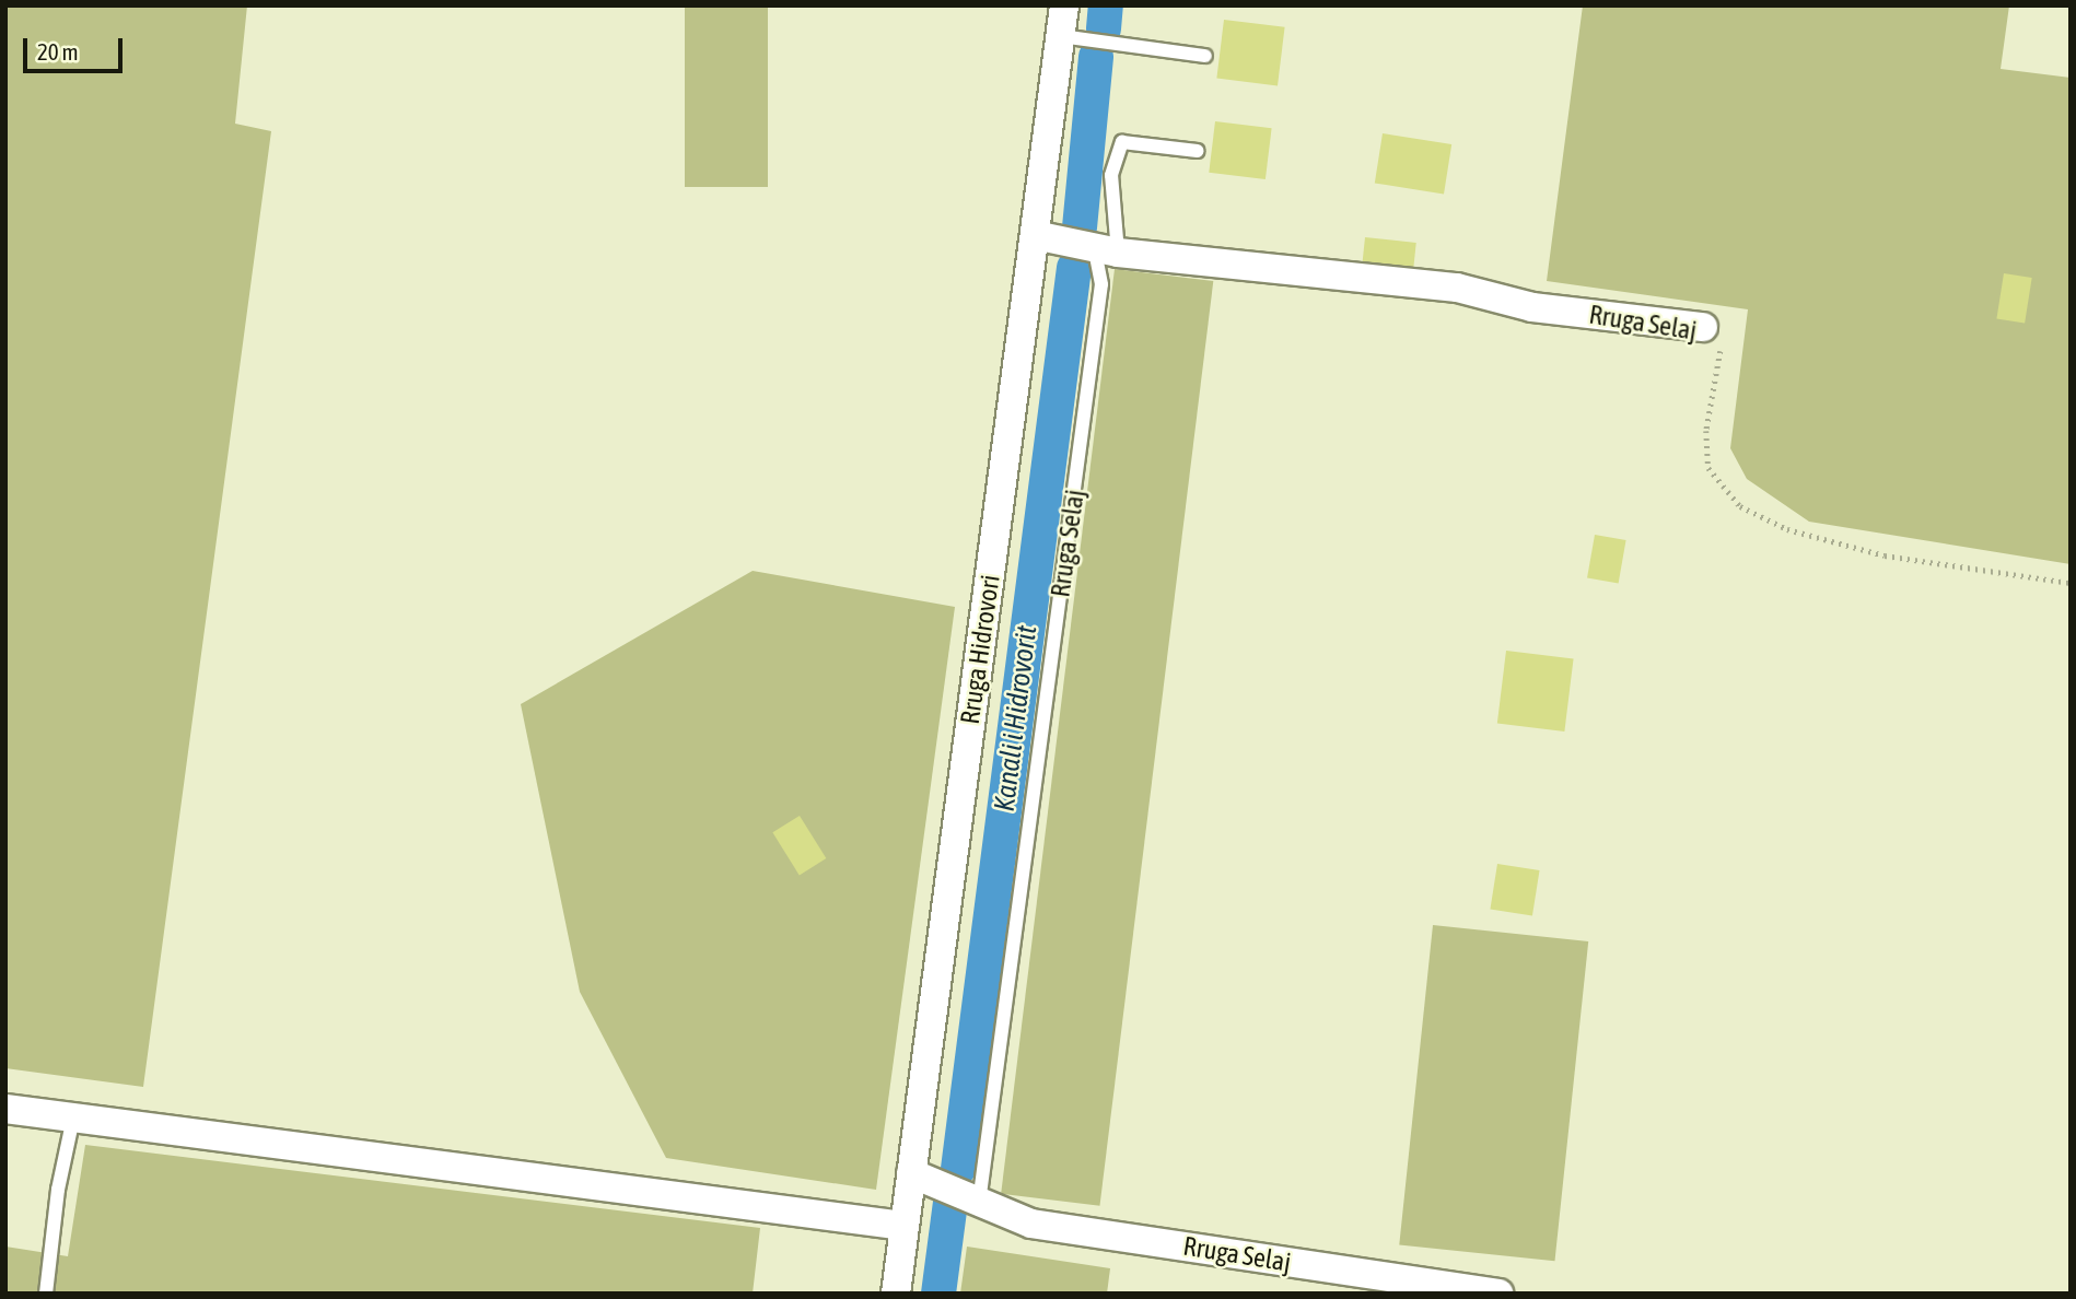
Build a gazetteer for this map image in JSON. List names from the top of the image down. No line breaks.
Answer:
{"streets":{"street":["Rruga Selaj","Rruga Hidrovori"]},"crossings":[["Rruga Selaj","Rruga Hidrovori"]],"water":["Kanali i Hidrovorit"],"scale_bar":"20 m"}
